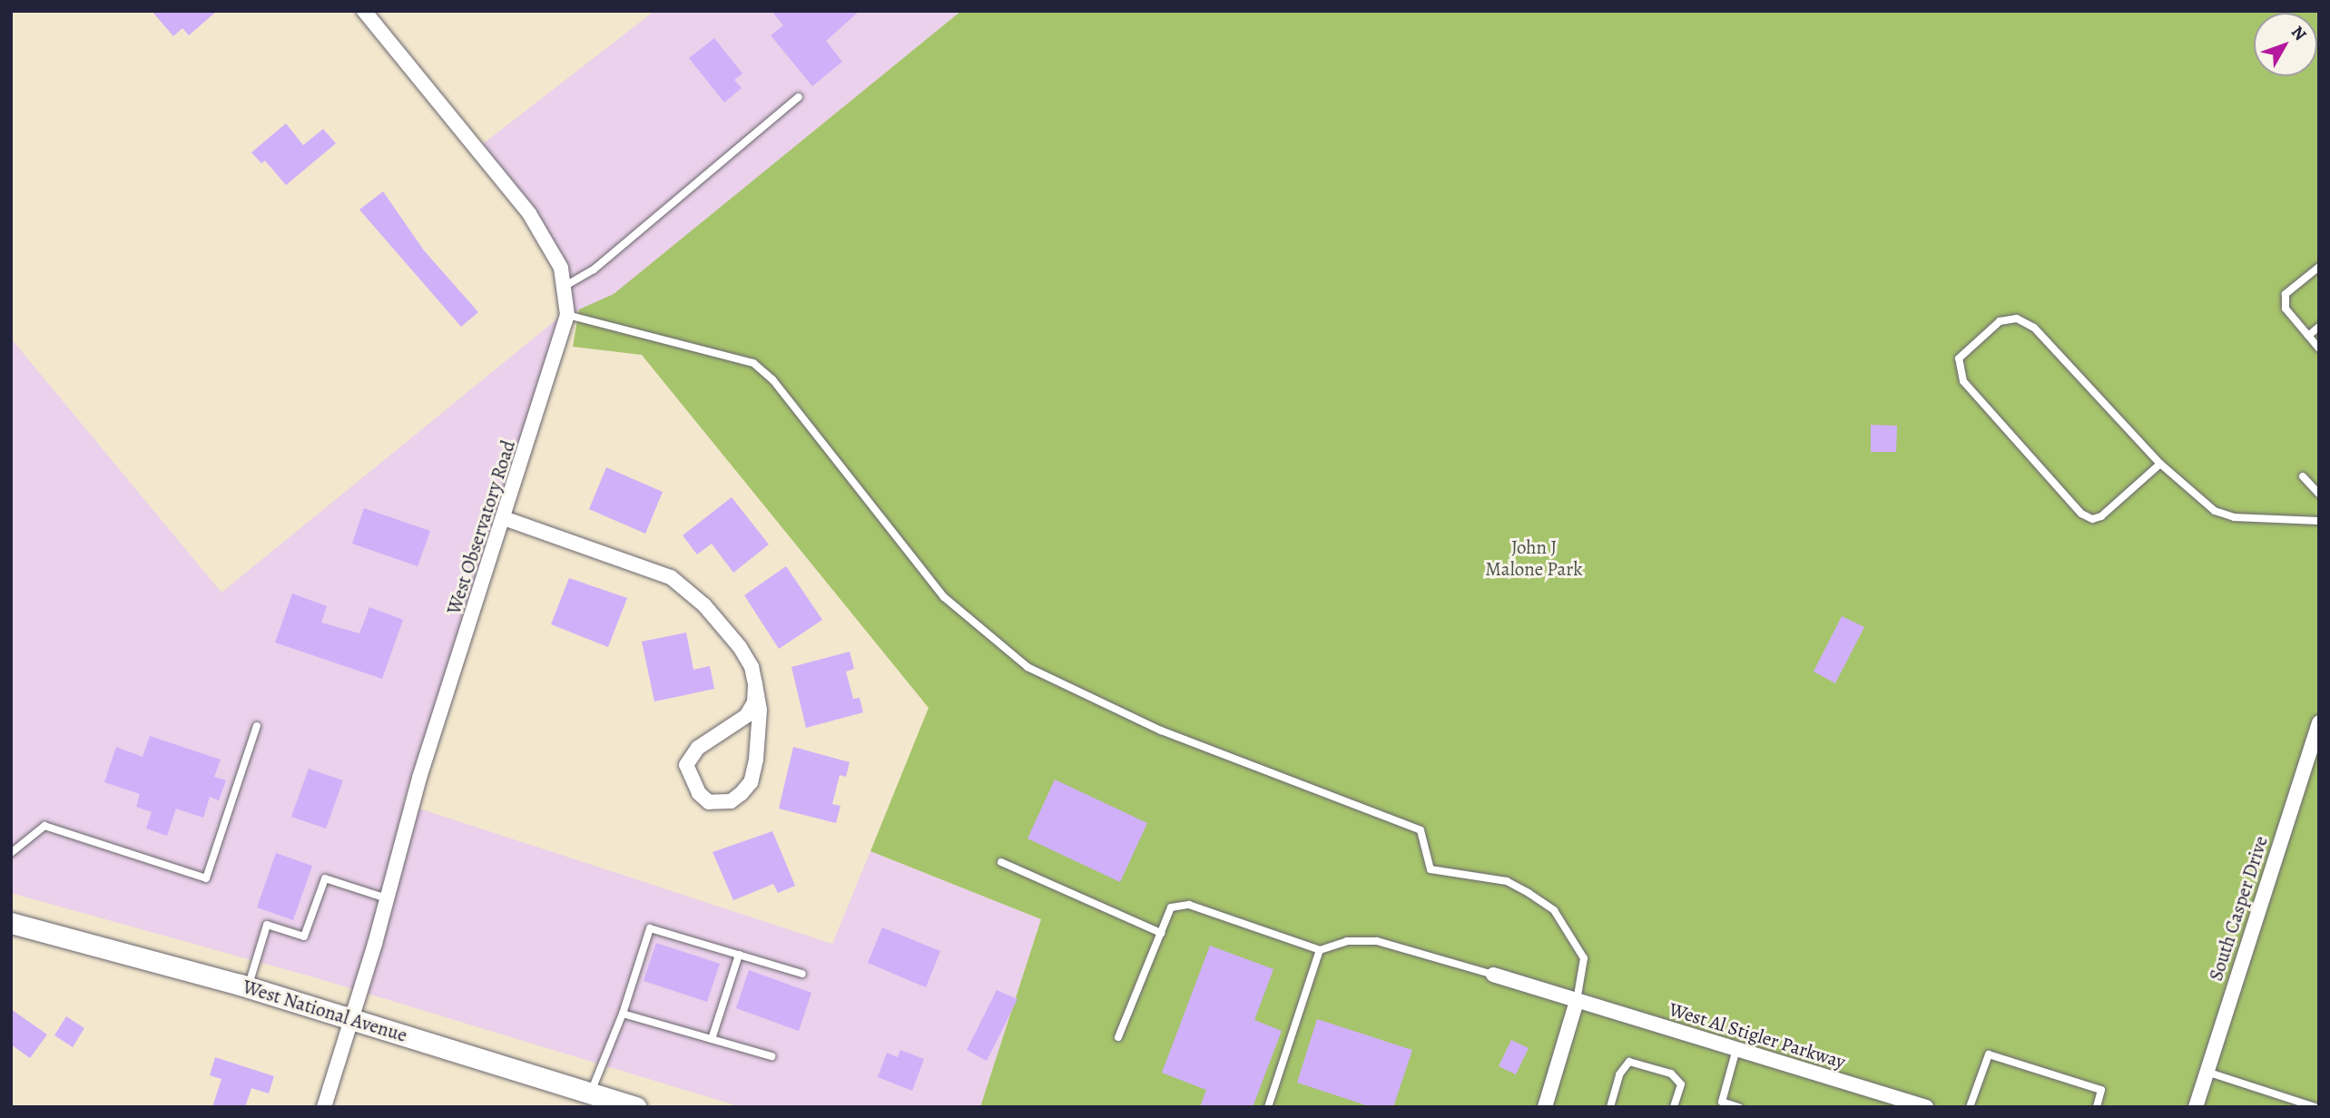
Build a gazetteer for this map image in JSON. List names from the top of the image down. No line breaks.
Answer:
{"streets":{"main road":["West National Avenue"],"street":["West Observatory Road","South Casper Drive","West Al Stigler Parkway"]},"crossings":[["West Observatory Road","West National Avenue"]],"parks":["John J Malone Park"],"north":"top right"}
